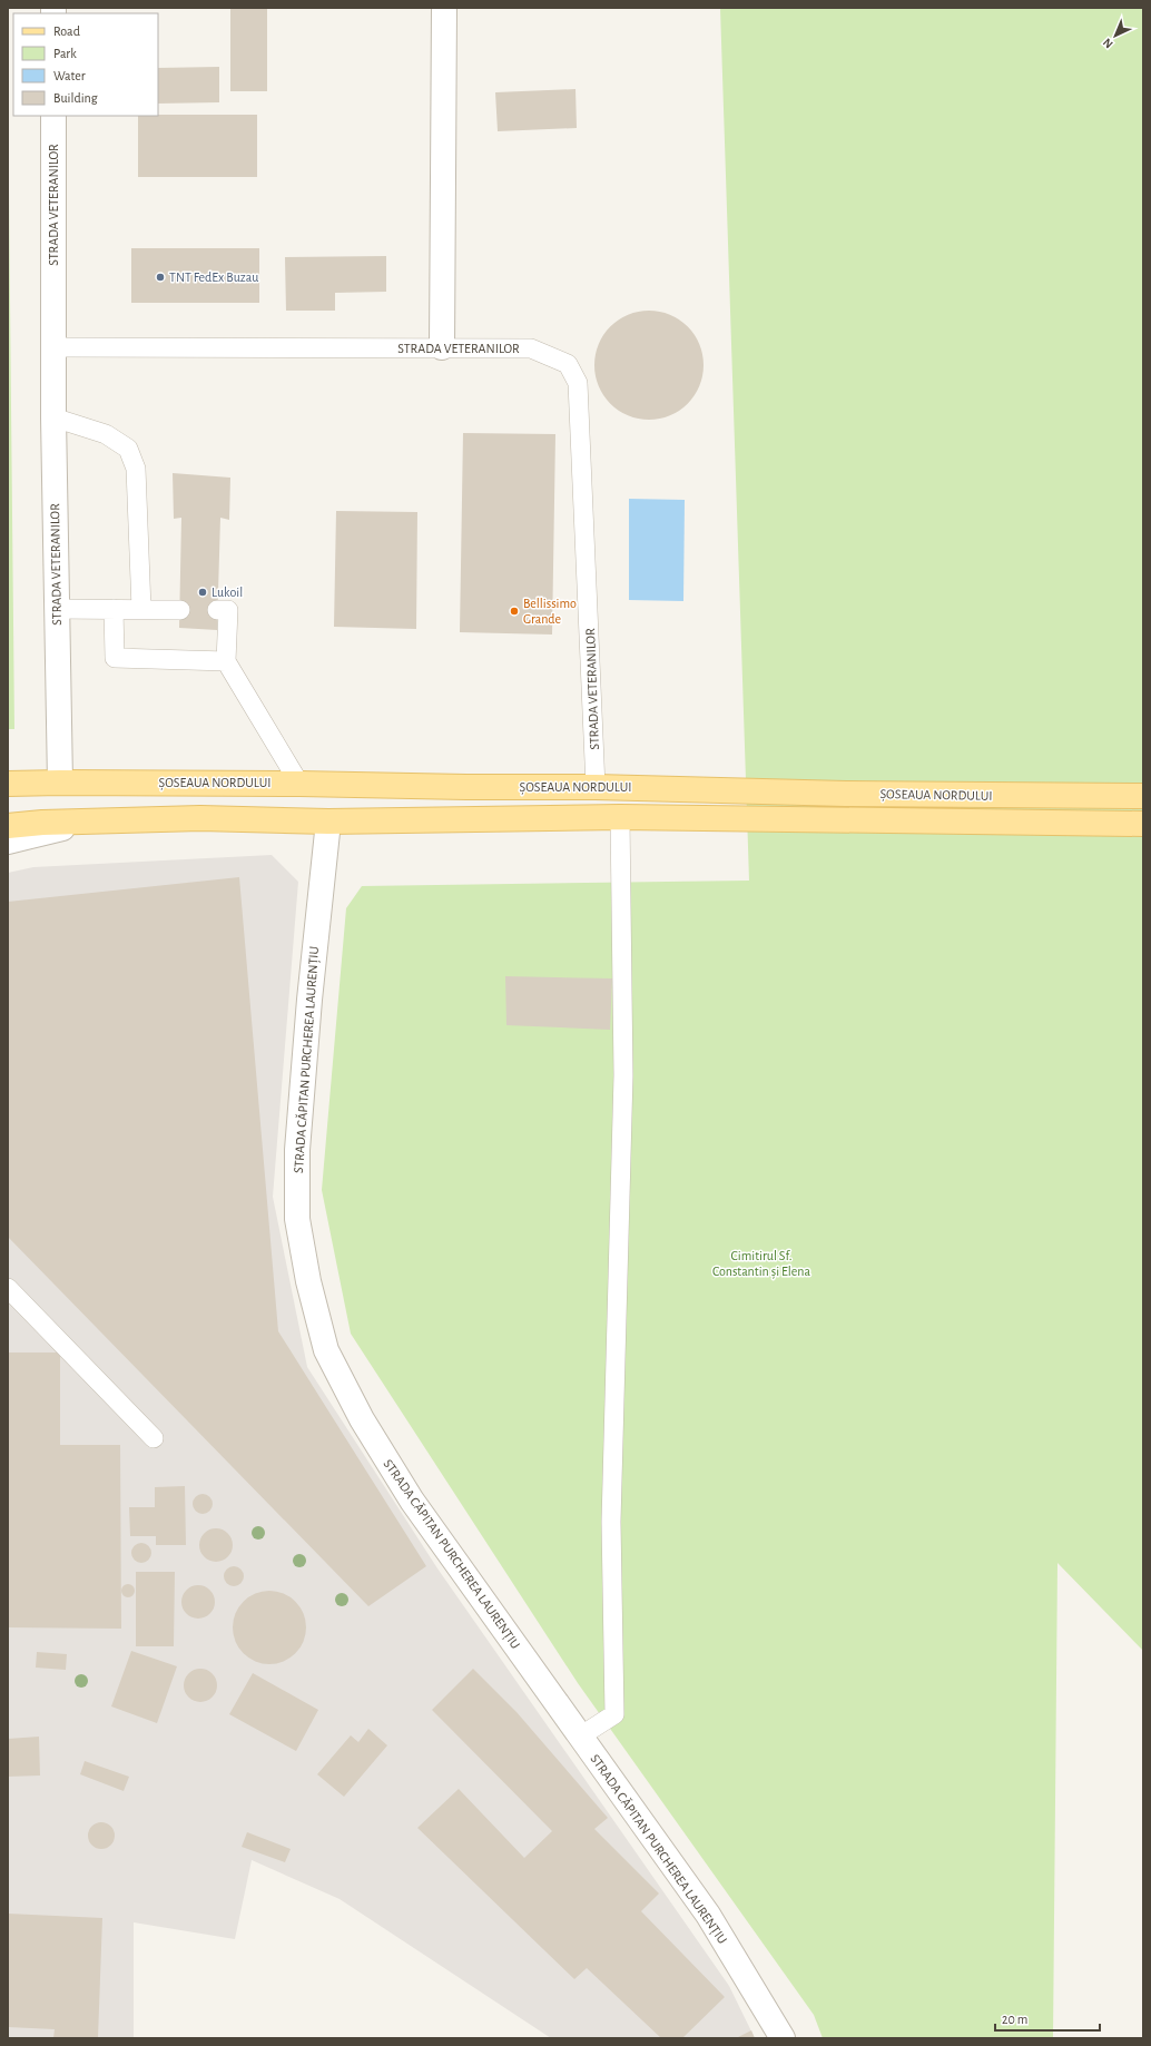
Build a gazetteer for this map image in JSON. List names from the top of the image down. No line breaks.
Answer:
{"streets":{"main road":["ȘOSEAUA NORDULUI"],"street":["STRADA VETERANILOR","STRADA CĂPITAN PURCHEREA LAURENȚIU"]},"crossings":[["STRADA VETERANILOR","ȘOSEAUA NORDULUI"],["ȘOSEAUA NORDULUI","STRADA CĂPITAN PURCHEREA LAURENȚIU"]],"parks":["Cimitirul Sf. Constantin și Elena"],"places":["TNT FedEx Buzau","Lukoil","Bellissimo Grande"],"legend":["Road","Park","Water","Building"],"scale_bar":"20 m","north":"bottom left"}
